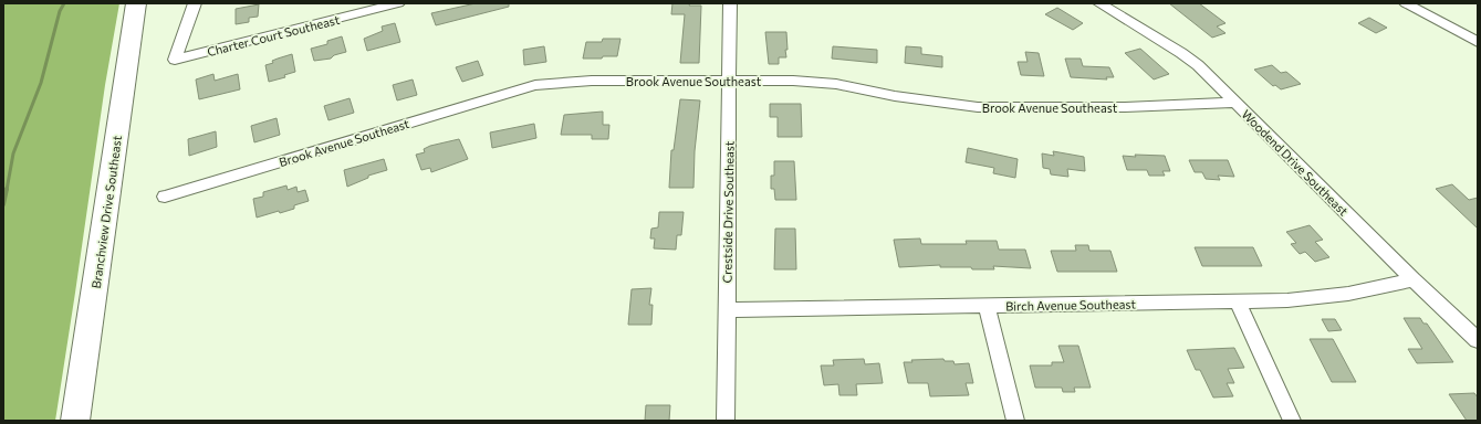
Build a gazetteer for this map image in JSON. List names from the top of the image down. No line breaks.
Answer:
{"streets":{"main road":["Branchview Drive Southeast"],"street":["Charter Court Southeast","Brook Avenue Southeast","Woodend Drive Southeast","Crestside Drive Southeast","Birch Avenue Southeast"]},"crossings":[["Brook Avenue Southeast","Woodend Drive Southeast"],["Brook Avenue Southeast","Crestside Drive Southeast"],["Woodend Drive Southeast","Birch Avenue Southeast"],["Crestside Drive Southeast","Birch Avenue Southeast"]]}
